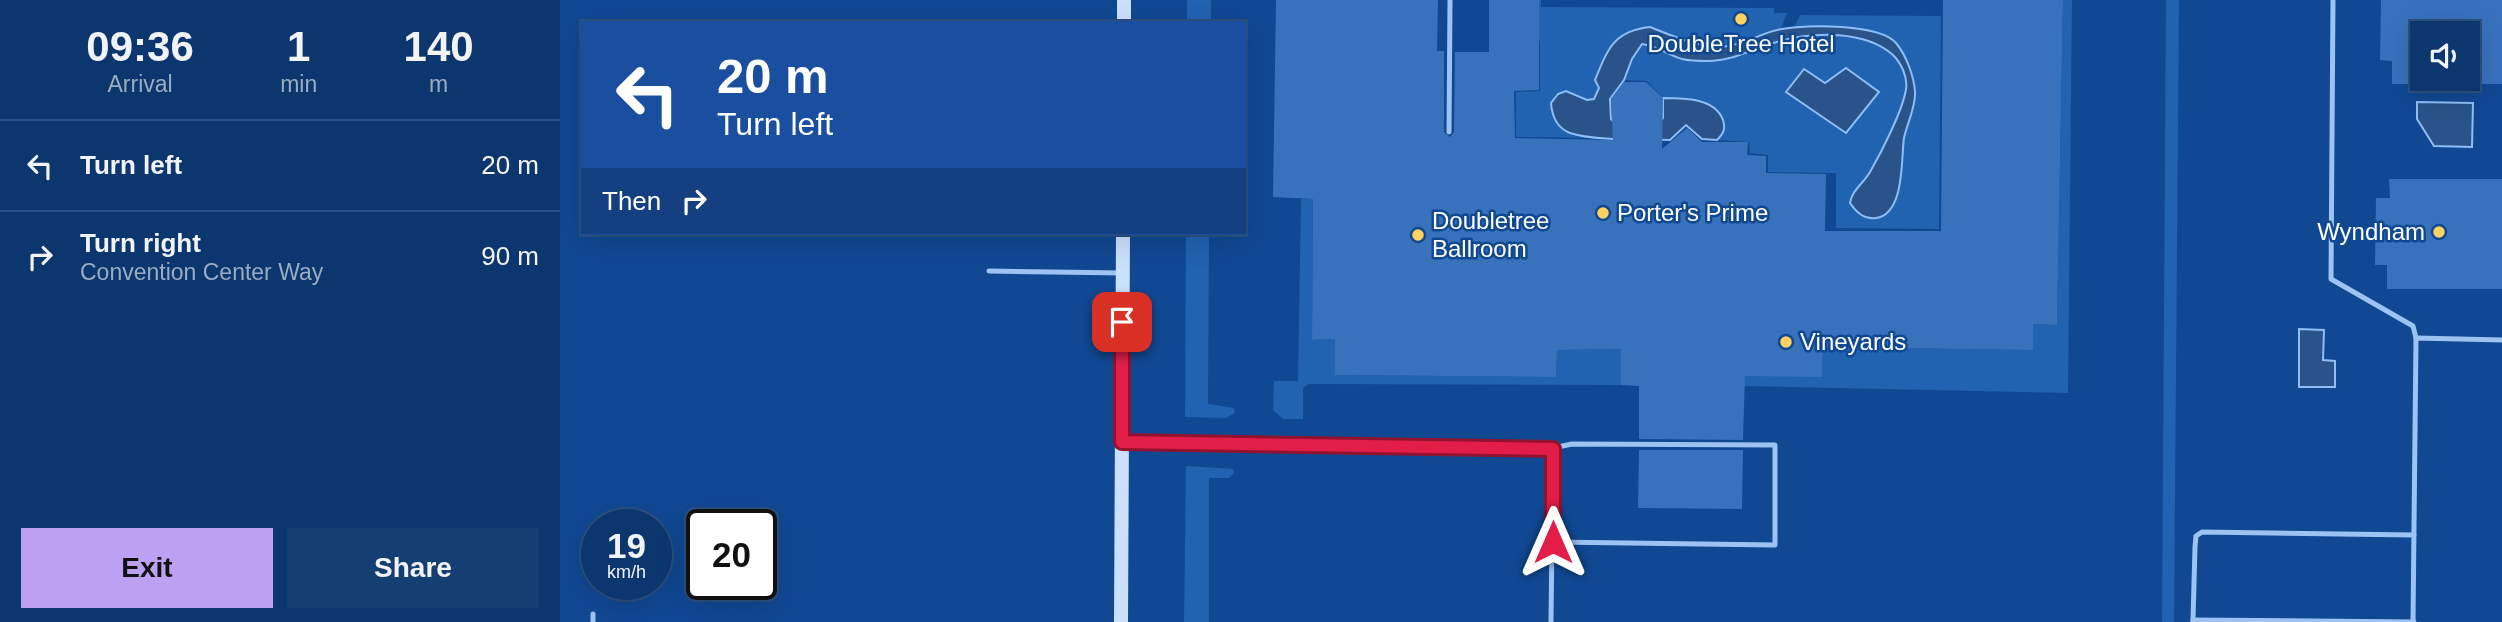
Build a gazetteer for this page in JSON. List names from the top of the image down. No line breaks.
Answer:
{"places":["DoubleTree Hotel","Porter's Prime","Wyndham","Doubletree Ballroom","Vineyards"],"page":{"eta":["09:36","Arrival","1","min","140","m"],"turn":["20 m","Turn left"],"list":[{"name":"Turn left","value":"20 m"},{"name":"Turn right","note":"Convention Center Way","value":"90 m"}],"then":"Then","speed":"19 km/h","limit":"20","buttons":["Exit","Share"]}}
